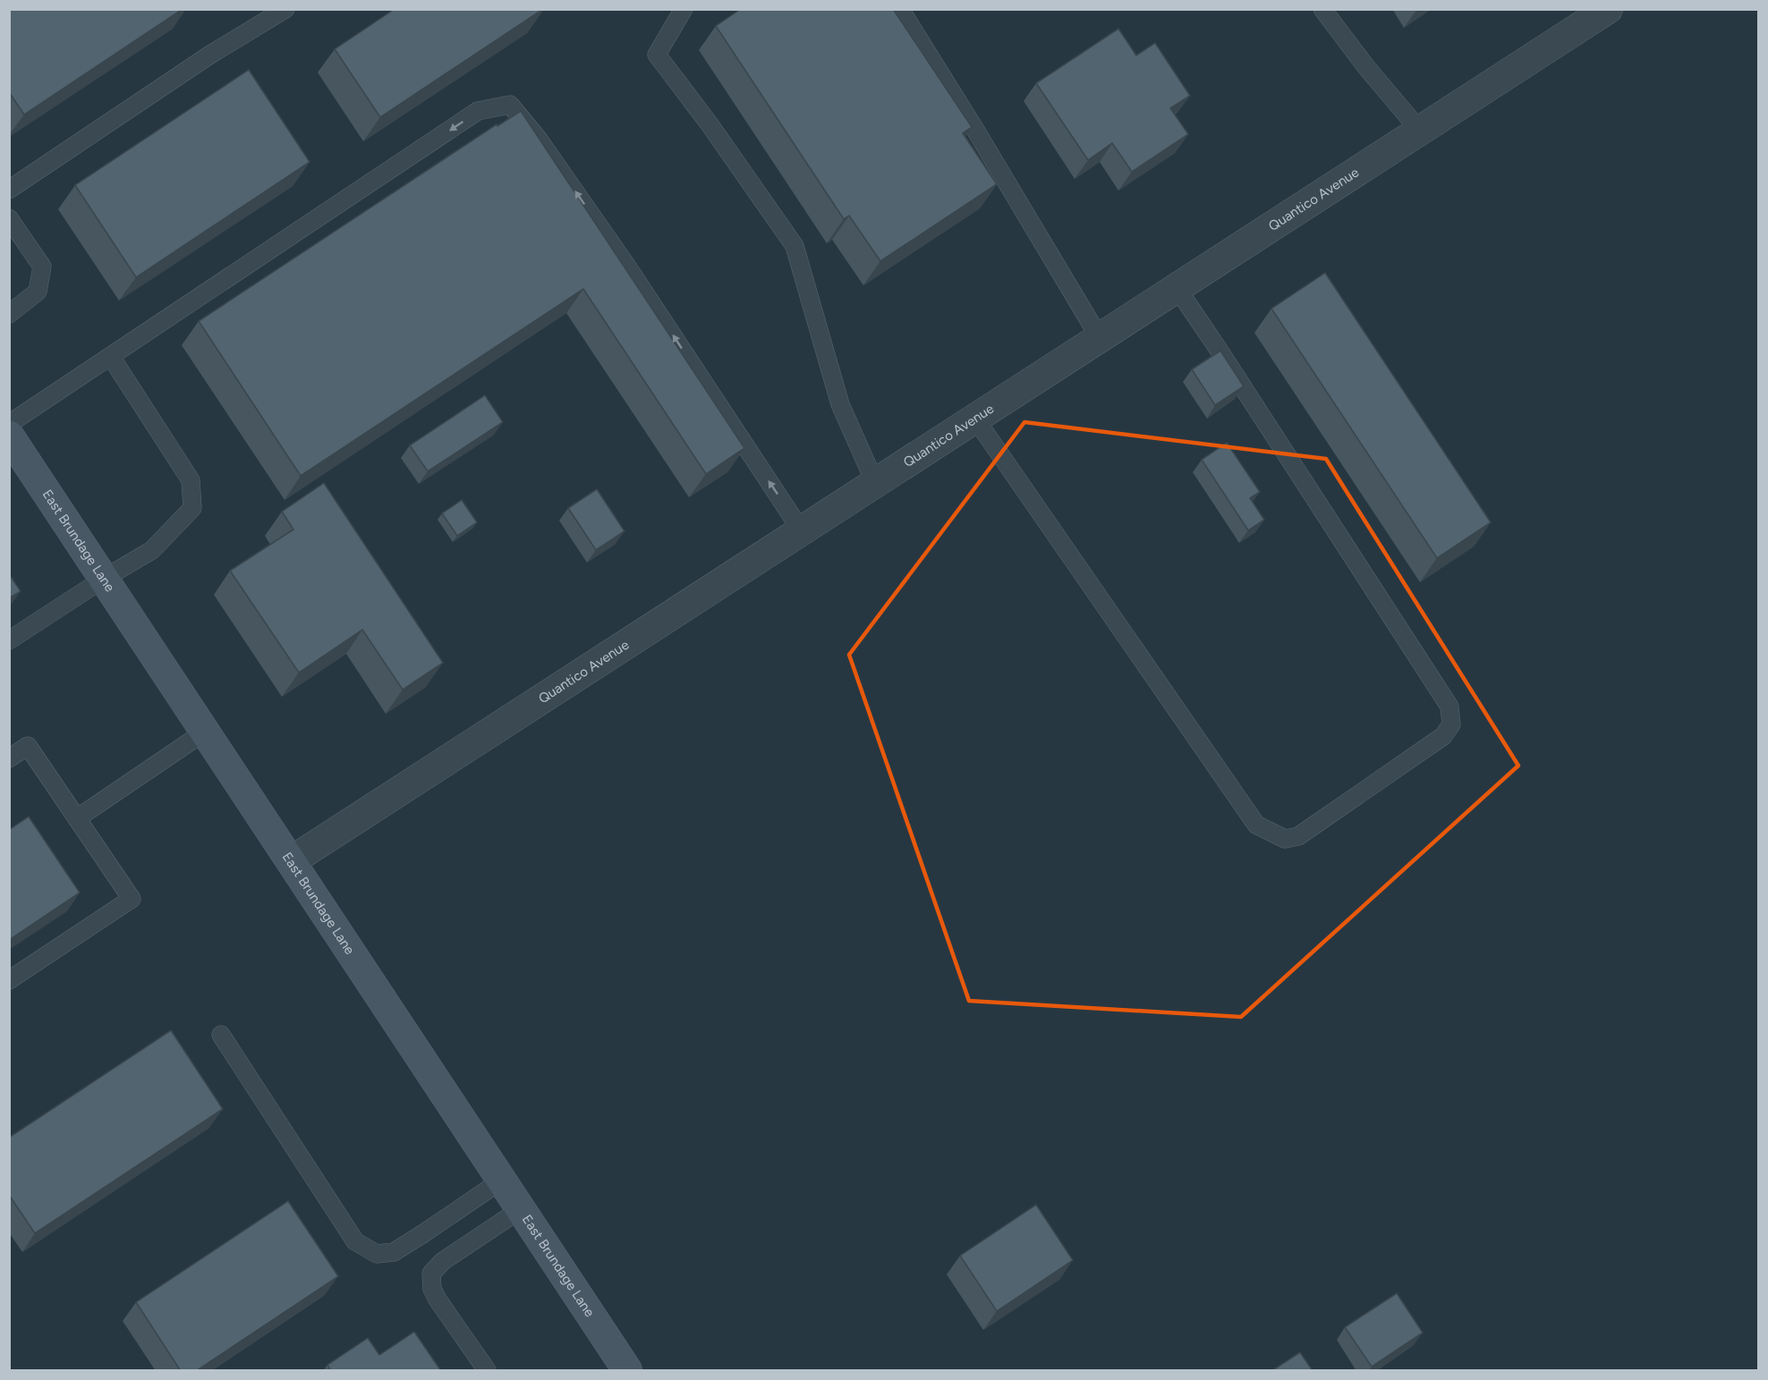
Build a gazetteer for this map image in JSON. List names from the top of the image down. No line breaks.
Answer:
{"streets":{"main road":["East Brundage Lane"],"street":["Quantico Avenue"]},"crossings":[["Quantico Avenue","East Brundage Lane"]]}
